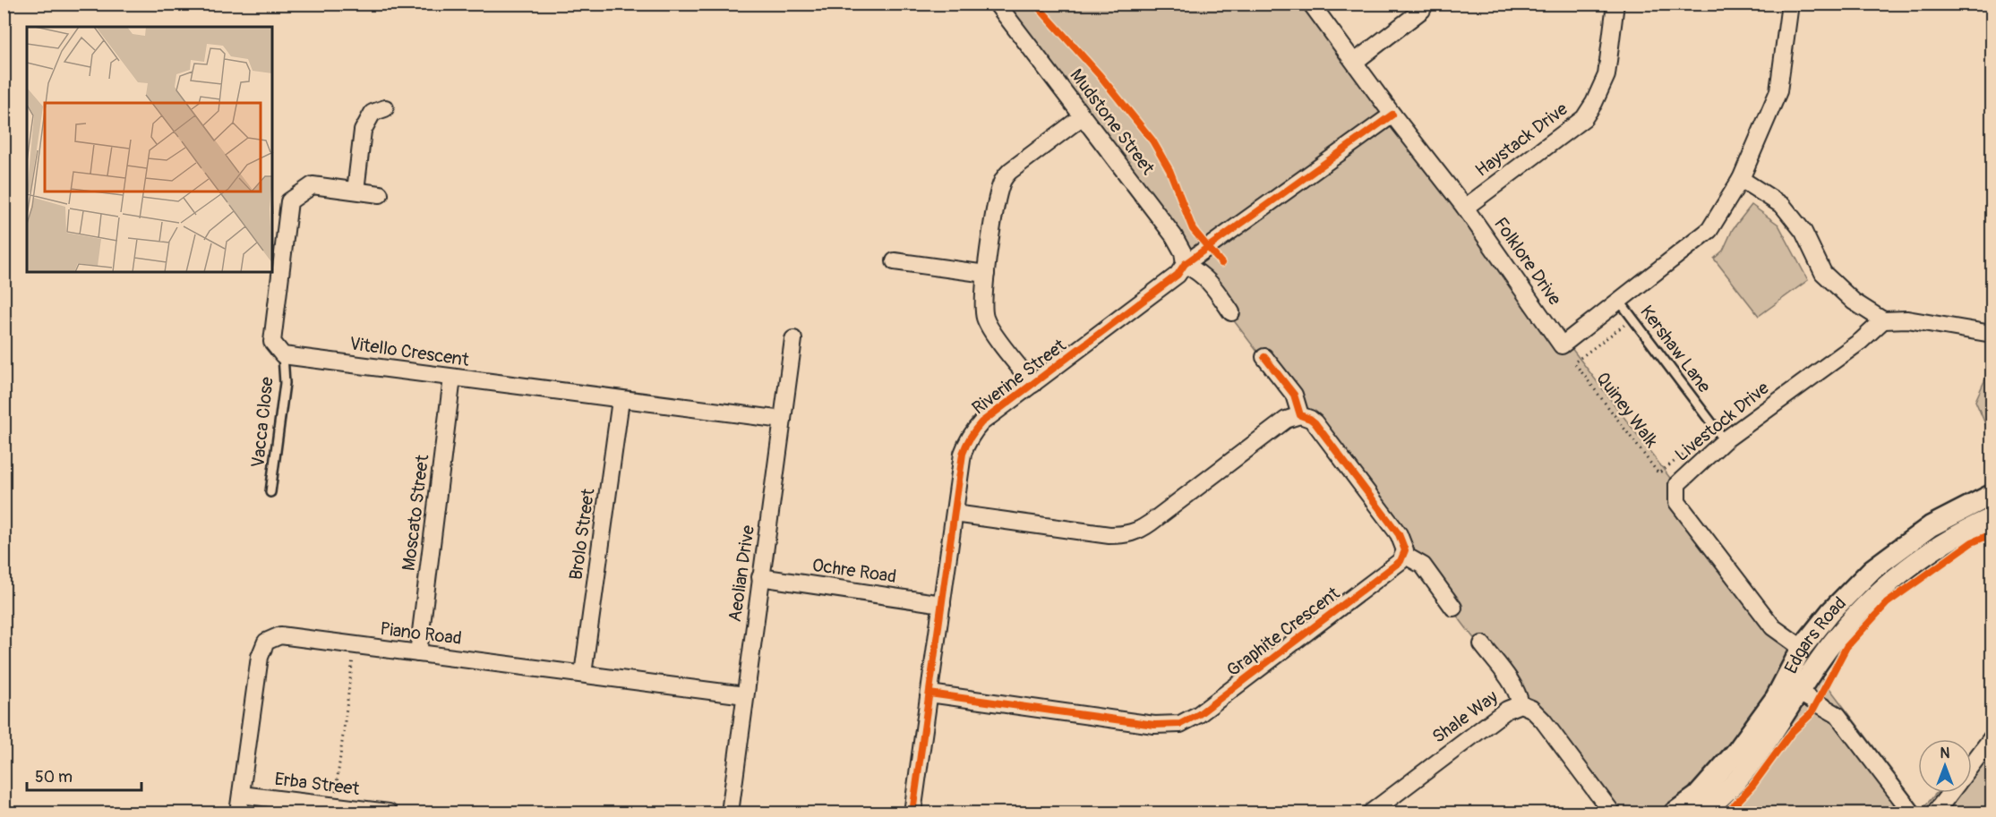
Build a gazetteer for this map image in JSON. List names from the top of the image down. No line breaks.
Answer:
{"streets":{"street":["Mudstone Street","Haystack Drive","Folklore Drive","Vitello Crescent","Riverine Street","Livestock Drive","Moscato Street","Brolo Street","Ochre Road","Aeolian Drive","Graphite Crescent","Piano Road","Edgars Road","Shale Way","Erba Street"],"lane":["Kershaw Lane","Vacca Close"],"path":["Quiney Walk"]},"crossings":[["Mudstone Street","Riverine Street"],["Haystack Drive","Folklore Drive"],["Folklore Drive","Kershaw Lane"],["Folklore Drive","Riverine Street"],["Kershaw Lane","Quiney Walk"],["Kershaw Lane","Livestock Drive"],["Vitello Crescent","Vacca Close"],["Vitello Crescent","Moscato Street"],["Vitello Crescent","Brolo Street"],["Vitello Crescent","Aeolian Drive"],["Riverine Street","Ochre Road"],["Riverine Street","Graphite Crescent"],["Livestock Drive","Edgars Road"],["Moscato Street","Piano Road"],["Brolo Street","Piano Road"],["Ochre Road","Aeolian Drive"],["Aeolian Drive","Piano Road"],["Piano Road","Erba Street"]],"scale_bar":"50 m","north":"top"}
